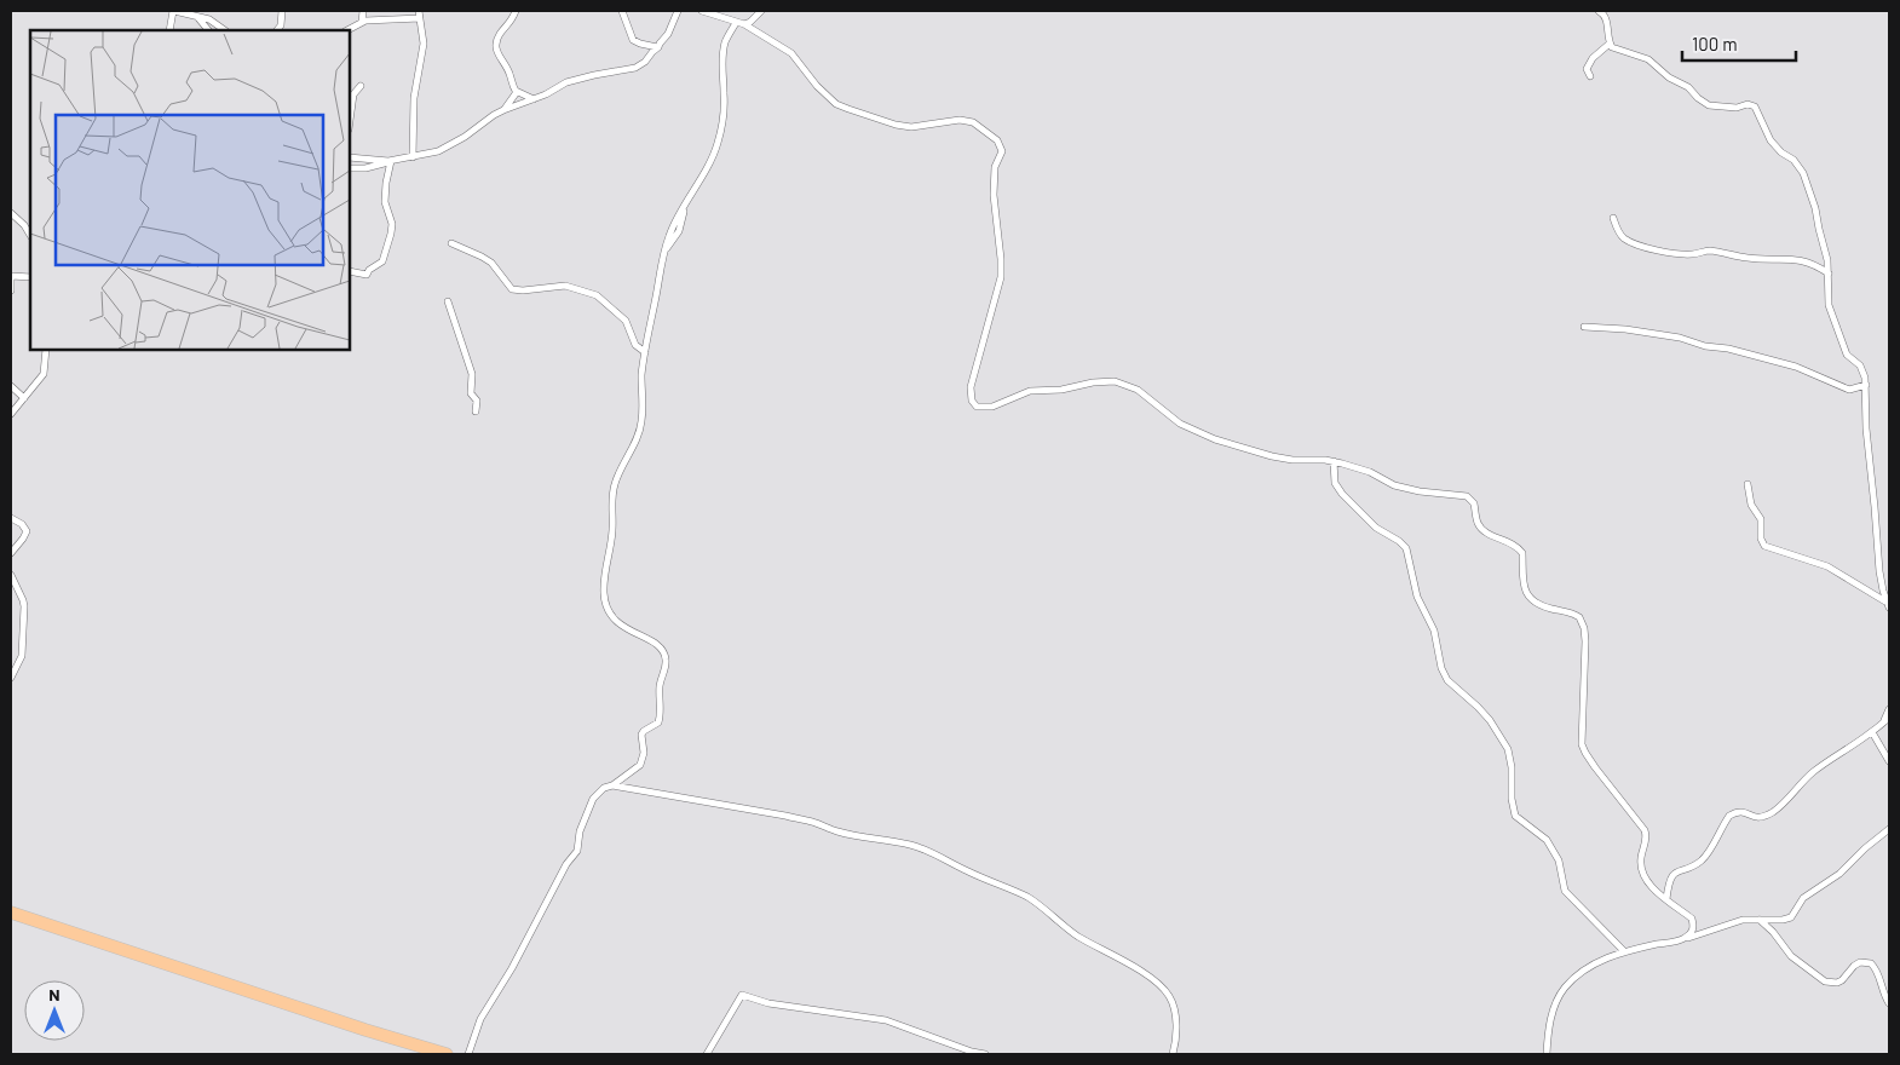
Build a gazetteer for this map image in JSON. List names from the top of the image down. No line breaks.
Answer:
{"scale_bar":"100 m","north":"top"}
